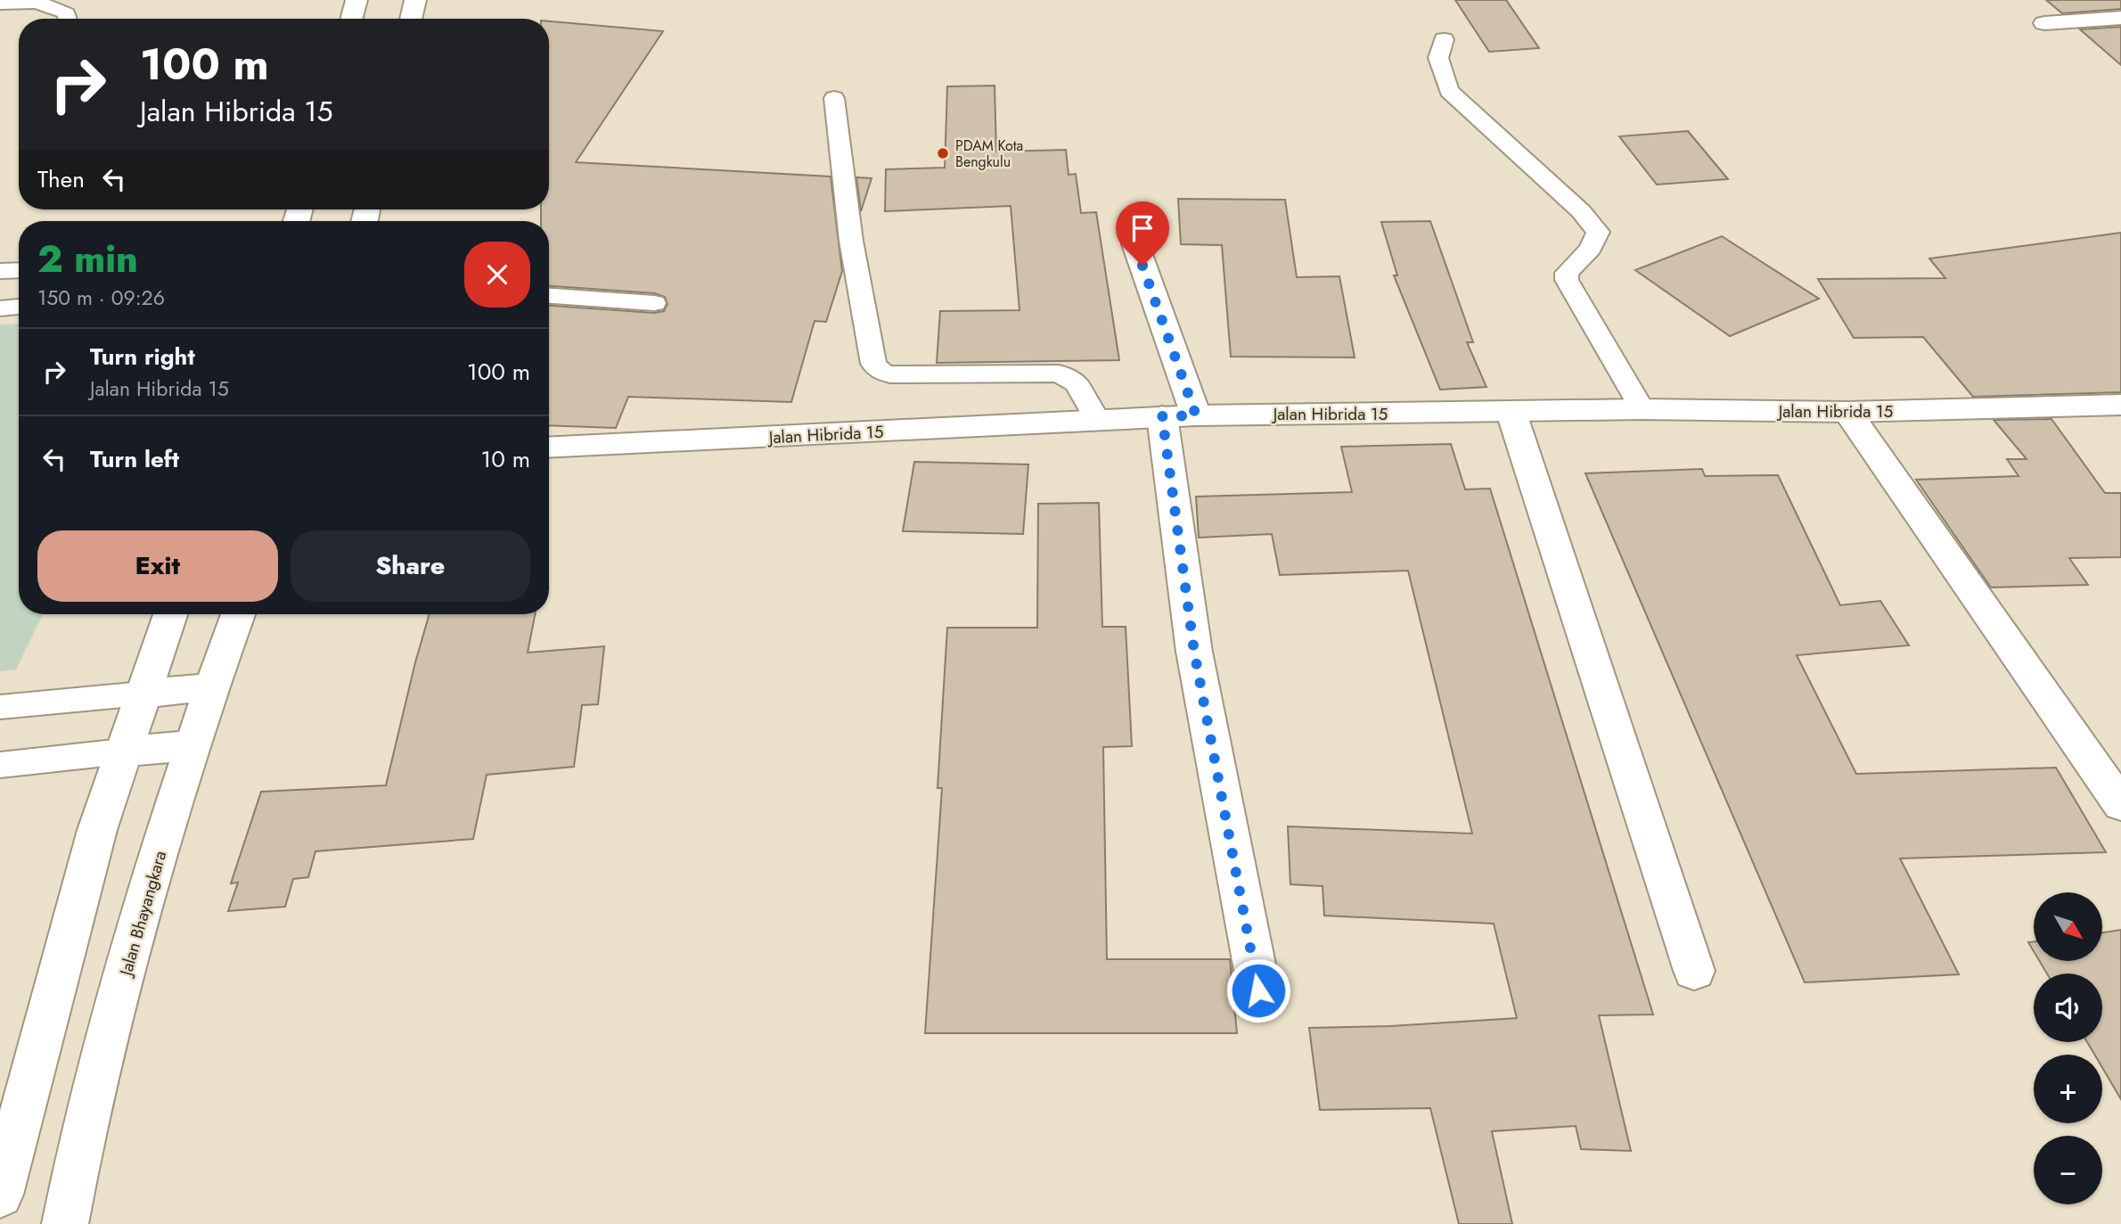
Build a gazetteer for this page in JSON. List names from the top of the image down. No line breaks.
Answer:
{"streets":{"street":["Jalan Hibrida 15","Jalan Bhayangkara"]},"places":["PDAM Kota Bengkulu"],"north":"bottom right","page":{"turn":["100 m","Jalan Hibrida 15"],"then":"Then","heading":["2 min","150 m · 09:26"],"list":[{"name":"Turn right","note":"Jalan Hibrida 15","value":"100 m"},{"name":"Turn left","value":"10 m"}],"buttons":["Exit","Share"],"map_buttons":["+","−"]}}
